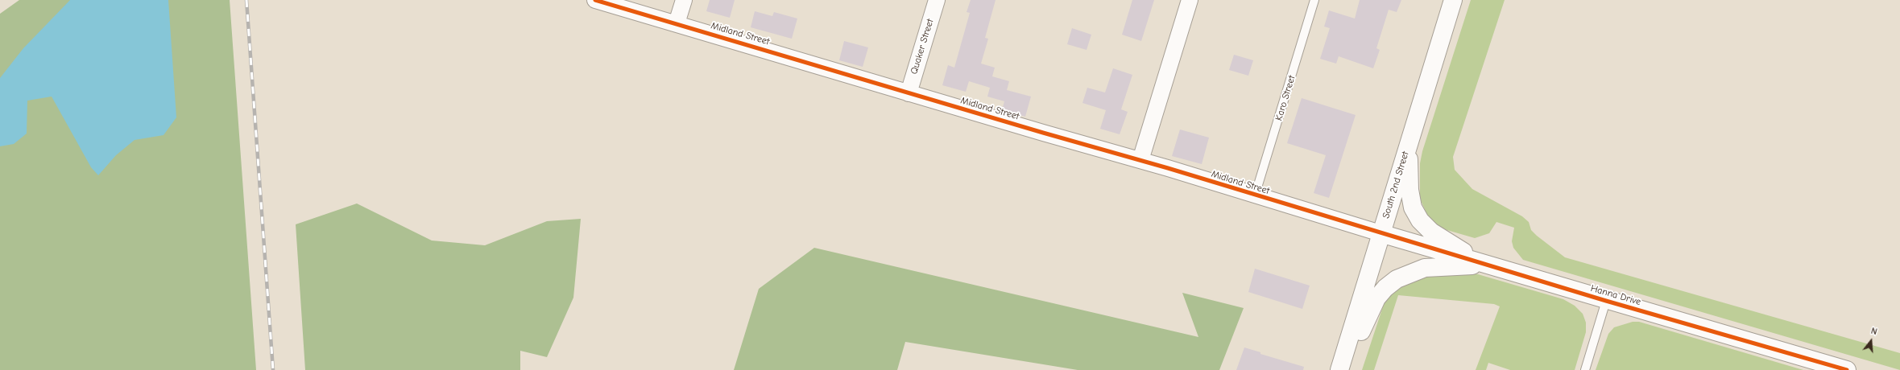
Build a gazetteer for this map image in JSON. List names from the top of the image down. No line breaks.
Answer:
{"streets":{"main road":["South 2nd Street","Hanna Drive"],"street":["Midland Street","Quaker Street"],"lane":["Karo Street"]},"crossings":[["Midland Street","Quaker Street"],["Midland Street","Karo Street"],["Midland Street","South 2nd Street"],["Midland Street","Hanna Drive"],["South 2nd Street","Hanna Drive"]],"north":"top"}
